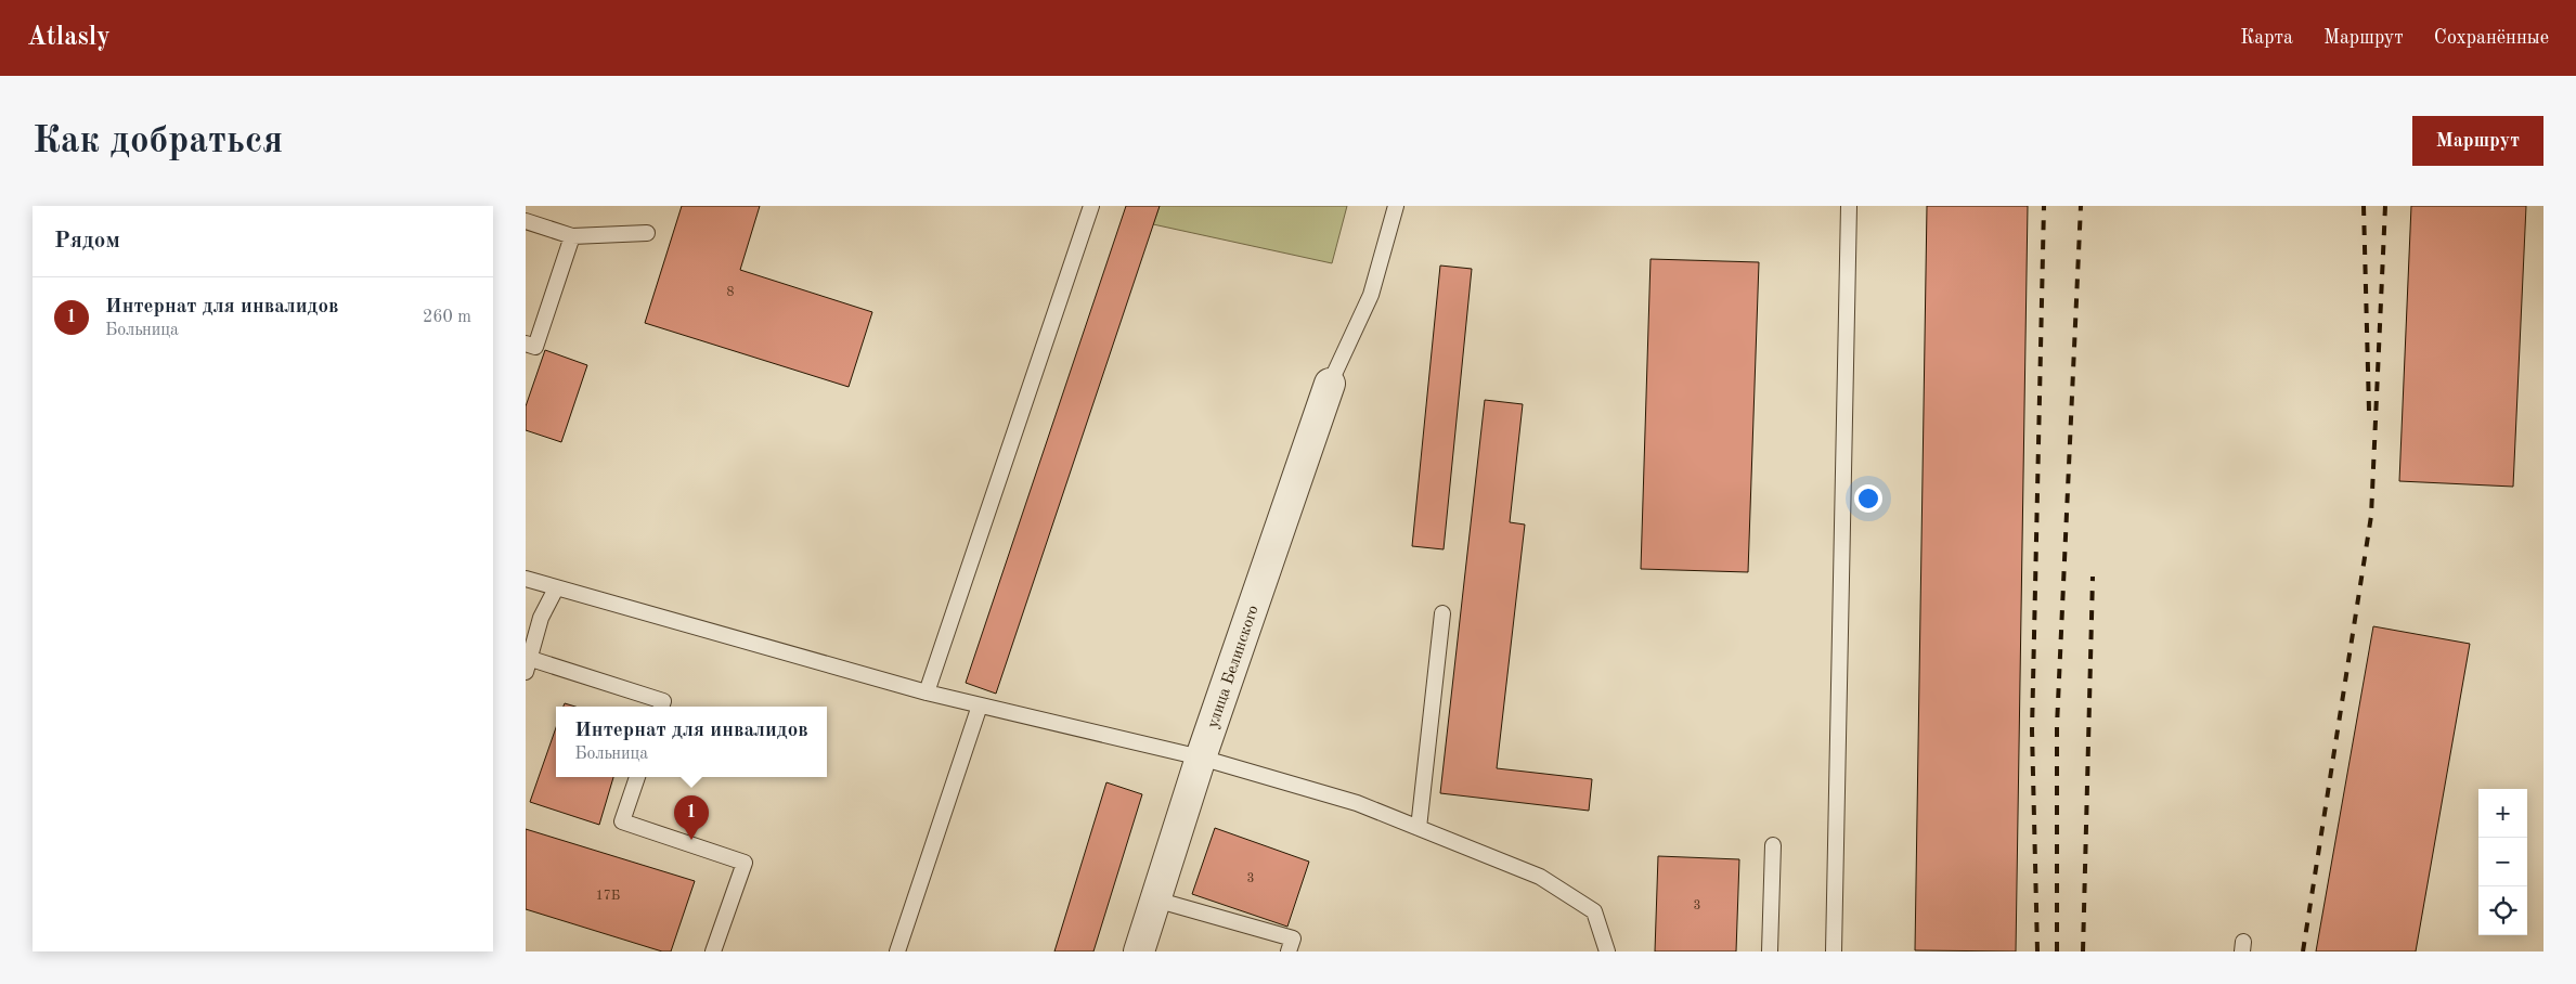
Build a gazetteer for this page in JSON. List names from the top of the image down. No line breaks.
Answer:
{"streets":{"street":["улица Белинского"]},"house_numbers":["8","3","17Б","3"],"page":{"header":"Atlasly","nav":["Карта","Маршрут","Сохранённые"],"buttons":"Маршрут","title":"Как добраться","heading":"Рядом","list":[{"mark":"1","name":"Интернат для инвалидов","note":"Больница","value":"260 m"}],"popup":["Интернат для инвалидов","Больница"],"map_buttons":["+","−"],"pins":"1"}}
